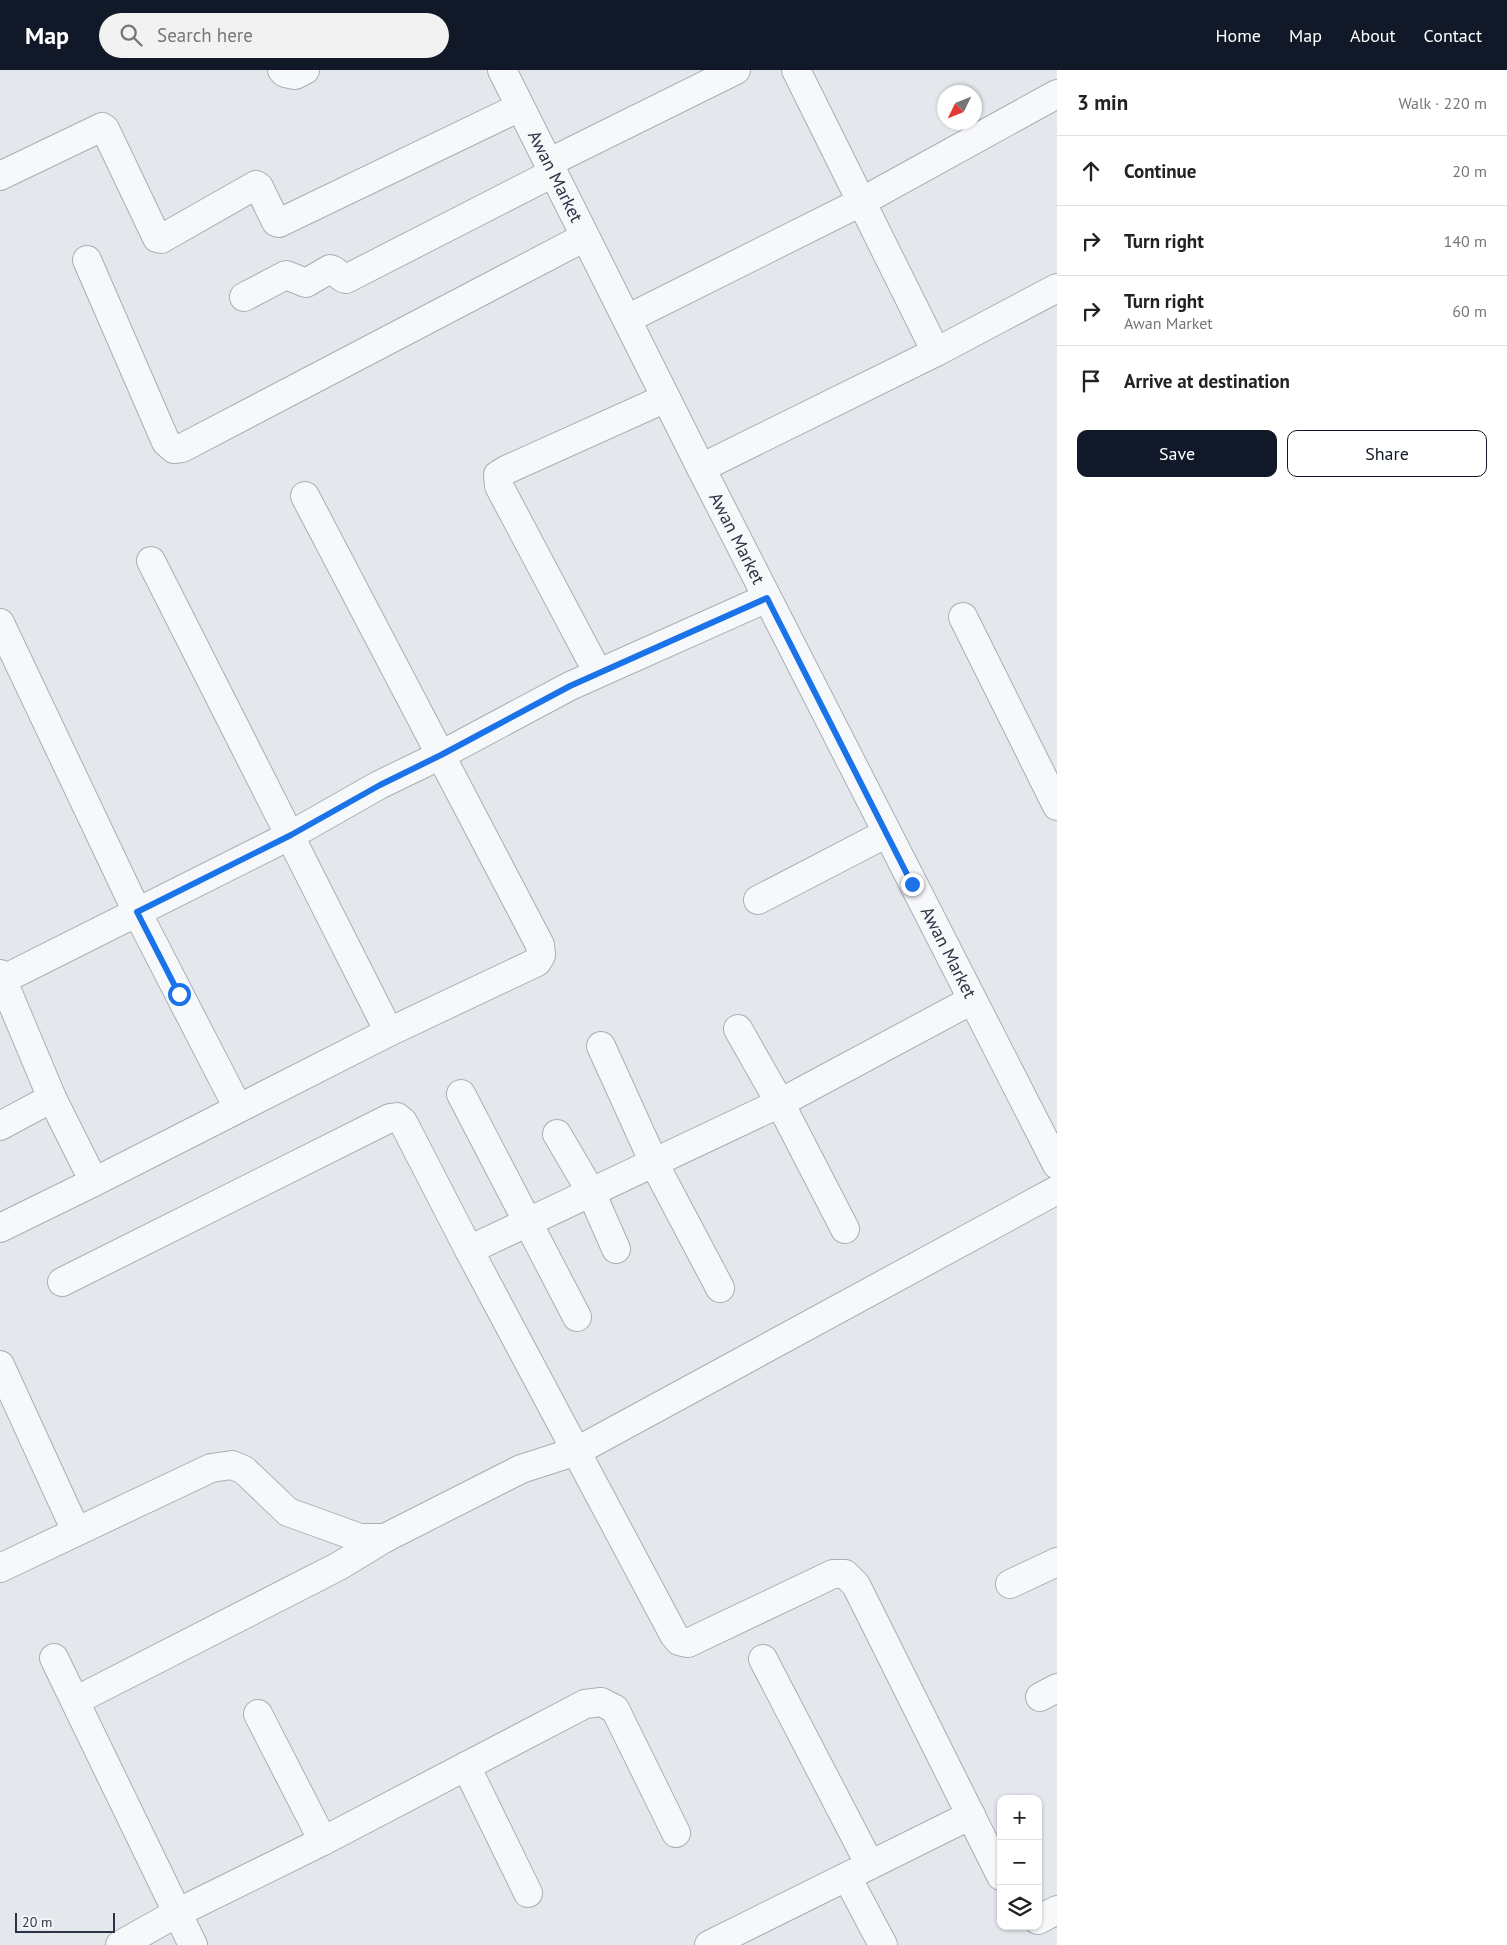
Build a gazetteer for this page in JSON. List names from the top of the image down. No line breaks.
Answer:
{"streets":{"street":["Awan Market"]},"scale_bar":"20 m","north":"bottom left","page":{"header":"Map","search":"Search here","nav":["Home","Map","About","Contact"],"heading":["3 min","Walk · 220 m"],"list":[["Continue","20 m"],["Turn right","140 m"],["Turn right","Awan Market","60 m"],"Arrive at destination"],"buttons":["Save","Share"],"map_buttons":["+","−"],"scale":"20 m"}}
